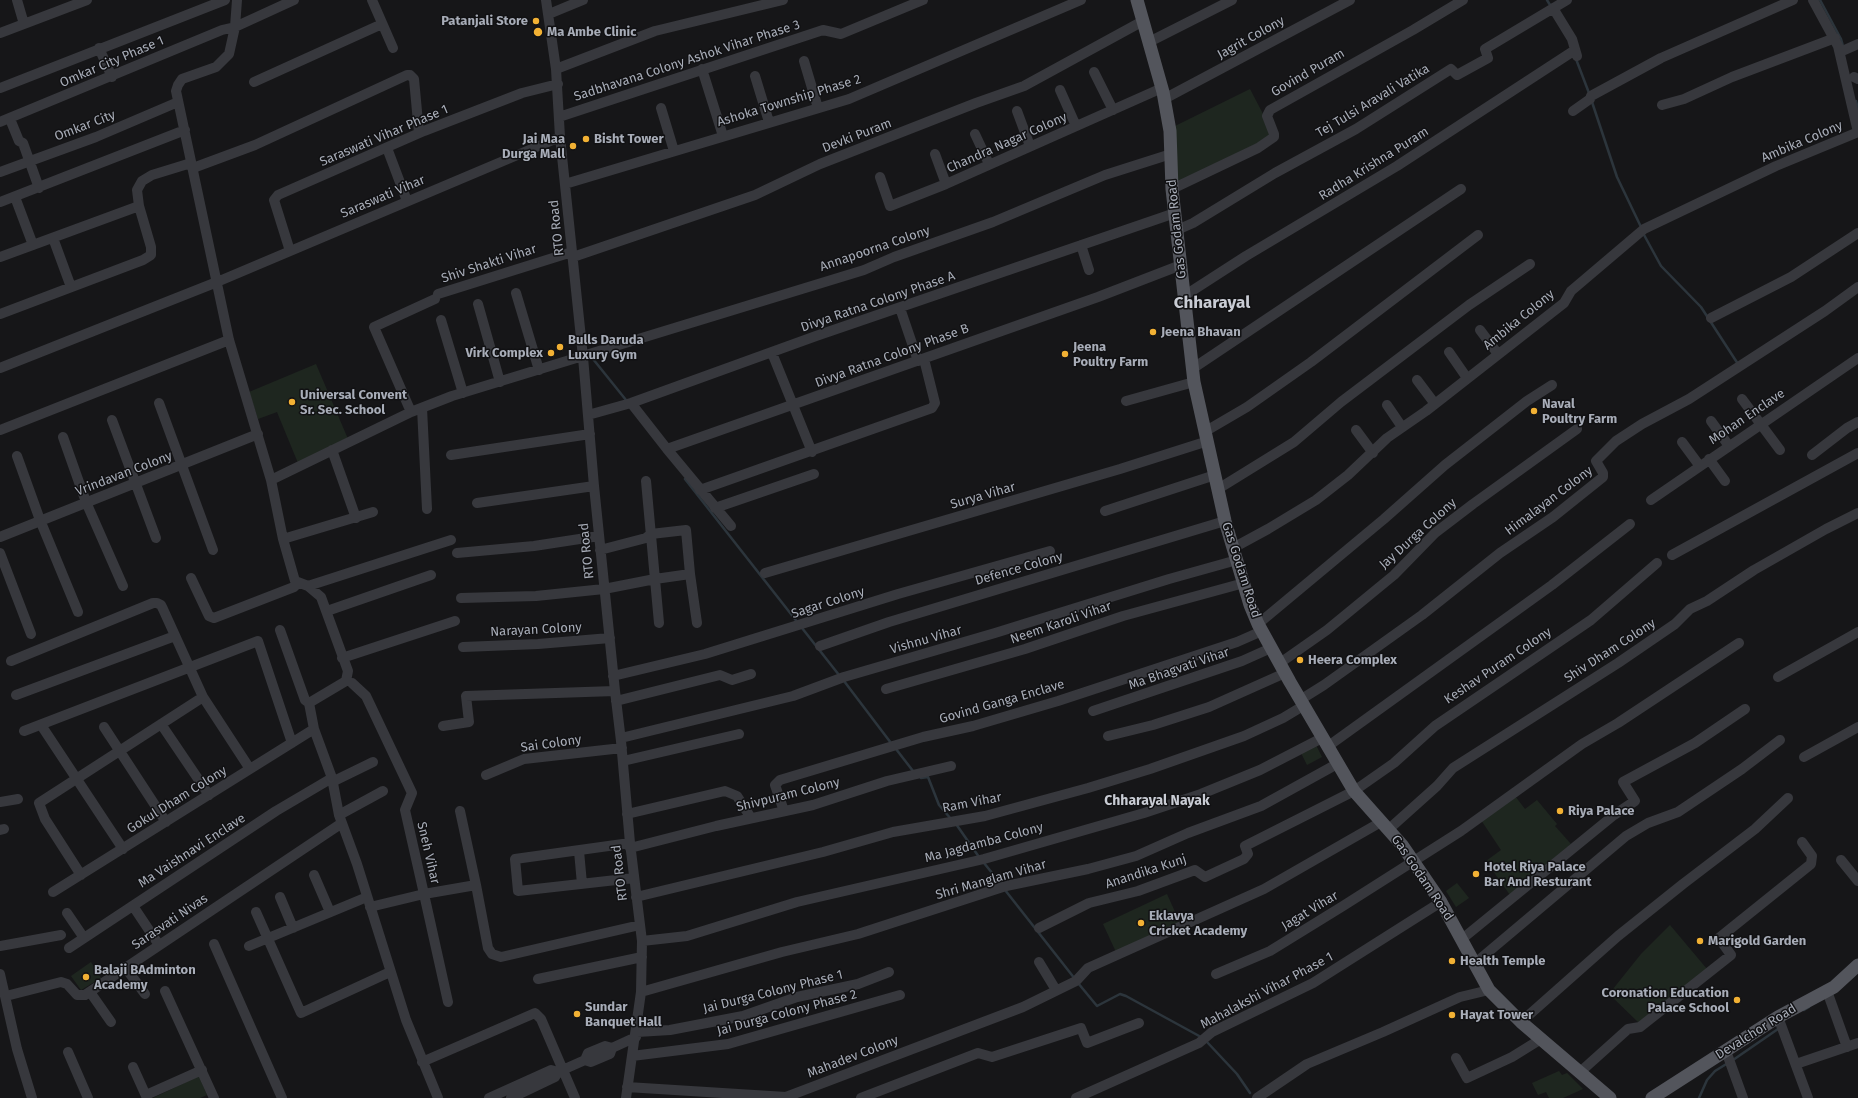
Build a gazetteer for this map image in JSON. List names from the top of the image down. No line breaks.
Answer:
{"streets":{"main road":["Gas Godam Road","Devalchor Road"],"street":["Jagrit Colony","Sadbhavana Colony Ashok Vihar Phase 3","Omkar City Phase 1","Govind Puram","Ashoka Township Phase 2","Tej Tulsi Aravali Vatika","Omkar City","Saraswati Vihar Phase 1","Devki Puram","Ambika Colony","Chandra Nagar Colony","Radha Krishna Puram","Saraswati Vihar","RTO Road","Annapoorna Colony","Shiv Shakti Vihar","Divya Ratna Colony Phase A","Divya Ratna Colony Phase B","Mohan Enclave","Vrindavan Colony","Surya Vihar","Himalayan Colony","Jay Durga Colony","Defence Colony","Sagar Colony","Neem Karoli Vihar","Narayan Colony","Vishnu Vihar","Shiv Dham Colony","Keshav Puram Colony","Ma Bhagvati Vihar","Govind Ganga Enclave","Sai Colony","Shivpuram Colony","Gokul Dham Colony","Ram Vihar","Ma Jagdamba Colony","Ma Vaishnavi Enclave","Sneh Vihar","Anandika Kunj","Shri Manglam Vihar","Jagat Vihar","Sarasvati Nivas","Mahalakshi Vihar Phase 1","Jai Durga Colony Phase 1","Jai Durga Colony Phase 2","Mahadev Colony"]},"crossings":[["Jagrit Colony","Chandra Nagar Colony"],["Jagrit Colony","Gas Godam Road"],["Sadbhavana Colony Ashok Vihar Phase 3","RTO Road"],["Govind Puram","Gas Godam Road"],["Ashoka Township Phase 2","RTO Road"],["Tej Tulsi Aravali Vatika","Radha Krishna Puram"],["Tej Tulsi Aravali Vatika","Gas Godam Road"],["Saraswati Vihar Phase 1","Saraswati Vihar"],["Saraswati Vihar Phase 1","RTO Road"],["Devki Puram","RTO Road"],["Devki Puram","Gas Godam Road"],["Devki Puram","Shiv Shakti Vihar"],["Ambika Colony","Gas Godam Road"],["Chandra Nagar Colony","Gas Godam Road"],["Radha Krishna Puram","Gas Godam Road"],["Saraswati Vihar","RTO Road"],["RTO Road","Annapoorna Colony"],["RTO Road","Shiv Shakti Vihar"],["RTO Road","Divya Ratna Colony Phase A"],["RTO Road","Sagar Colony"],["RTO Road","Narayan Colony"],["RTO Road","Vishnu Vihar"],["RTO Road","Sai Colony"],["RTO Road","Shivpuram Colony"],["RTO Road","Ram Vihar"],["RTO Road","Ma Jagdamba Colony"],["RTO Road","Shri Manglam Vihar"],["RTO Road","Jai Durga Colony Phase 1"],["RTO Road","Jai Durga Colony Phase 2"],["RTO Road","Mahadev Colony"],["Gas Godam Road","Annapoorna Colony"],["Gas Godam Road","Divya Ratna Colony Phase A"],["Gas Godam Road","Divya Ratna Colony Phase B"],["Gas Godam Road","Surya Vihar"],["Gas Godam Road","Himalayan Colony"],["Gas Godam Road","Jay Durga Colony"],["Gas Godam Road","Defence Colony"],["Gas Godam Road","Neem Karoli Vihar"],["Gas Godam Road","Vishnu Vihar"],["Gas Godam Road","Shiv Dham Colony"],["Gas Godam Road","Keshav Puram Colony"],["Gas Godam Road","Ma Bhagvati Vihar"],["Gas Godam Road","Govind Ganga Enclave"],["Gas Godam Road","Ram Vihar"],["Gas Godam Road","Ma Jagdamba Colony"],["Gas Godam Road","Anandika Kunj"],["Gas Godam Road","Shri Manglam Vihar"],["Gas Godam Road","Jagat Vihar"],["Gas Godam Road","Mahalakshi Vihar Phase 1"],["Annapoorna Colony","Shiv Shakti Vihar"],["Himalayan Colony","Ram Vihar"],["Vishnu Vihar","Sai Colony"],["Shiv Dham Colony","Mahadev Colony"],["Keshav Puram Colony","Anandika Kunj"],["Govind Ganga Enclave","Shivpuram Colony"]],"districts":["Chharayal","Chharayal Nayak"],"places":["Patanjali Store","Ma Ambe Clinic","Bisht Tower","Jai Maa Durga Mall","Jeena Bhavan","Bulls Daruda Luxury Gym","Virk Complex","Jeena Poultry Farm","Universal Convent Sr. Sec. School","Naval Poultry Farm","Heera Complex","Riya Palace","Hotel Riya Palace Bar And Resturant","Eklavya Cricket Academy","Marigold Garden","Health Temple","Balaji BAdminton Academy","Coronation Education Palace School","Sundar Banquet Hall","Hayat Tower"]}
